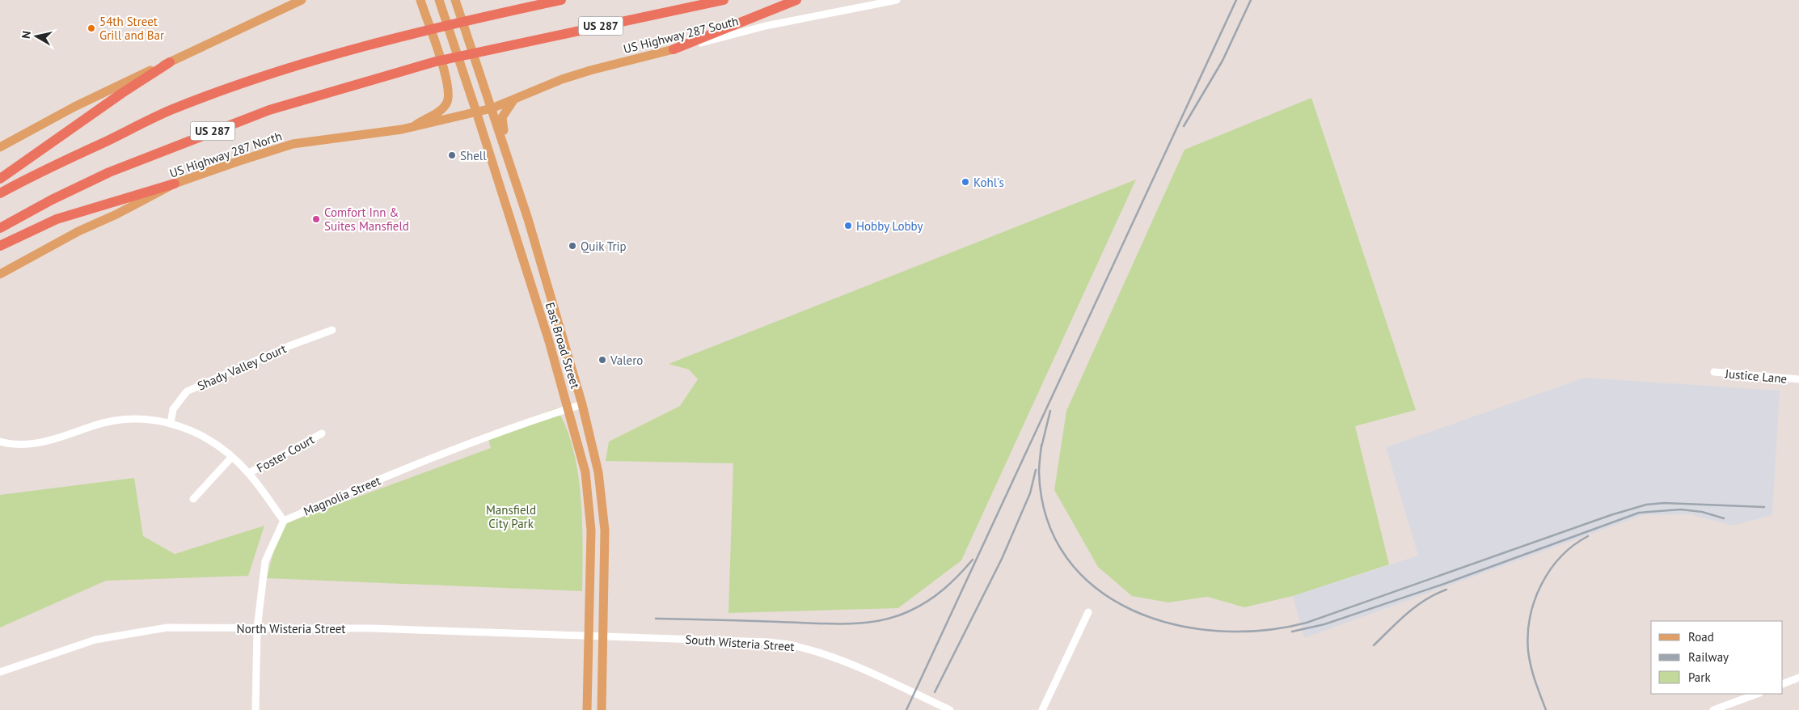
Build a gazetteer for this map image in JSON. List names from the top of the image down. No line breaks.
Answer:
{"streets":{"highway":["US 287"],"main road":["US Highway 287 South","US Highway 287 North","East Broad Street"],"street":["Shady Valley Court","Justice Lane","Foster Court","Magnolia Street","North Wisteria Street","South Wisteria Street"]},"crossings":[["US Highway 287 South","US Highway 287 North"],["US Highway 287 South","East Broad Street"],["US Highway 287 North","East Broad Street"],["East Broad Street","Magnolia Street"],["East Broad Street","North Wisteria Street"],["East Broad Street","South Wisteria Street"],["North Wisteria Street","South Wisteria Street"]],"parks":["Mansfield City Park"],"places":["54th Street Grill and Bar","Shell","Kohl's","Comfort Inn & Suites Mansfield","Hobby Lobby","Quik Trip","Valero"],"legend":["Road","Railway","Park"],"north":"left"}
